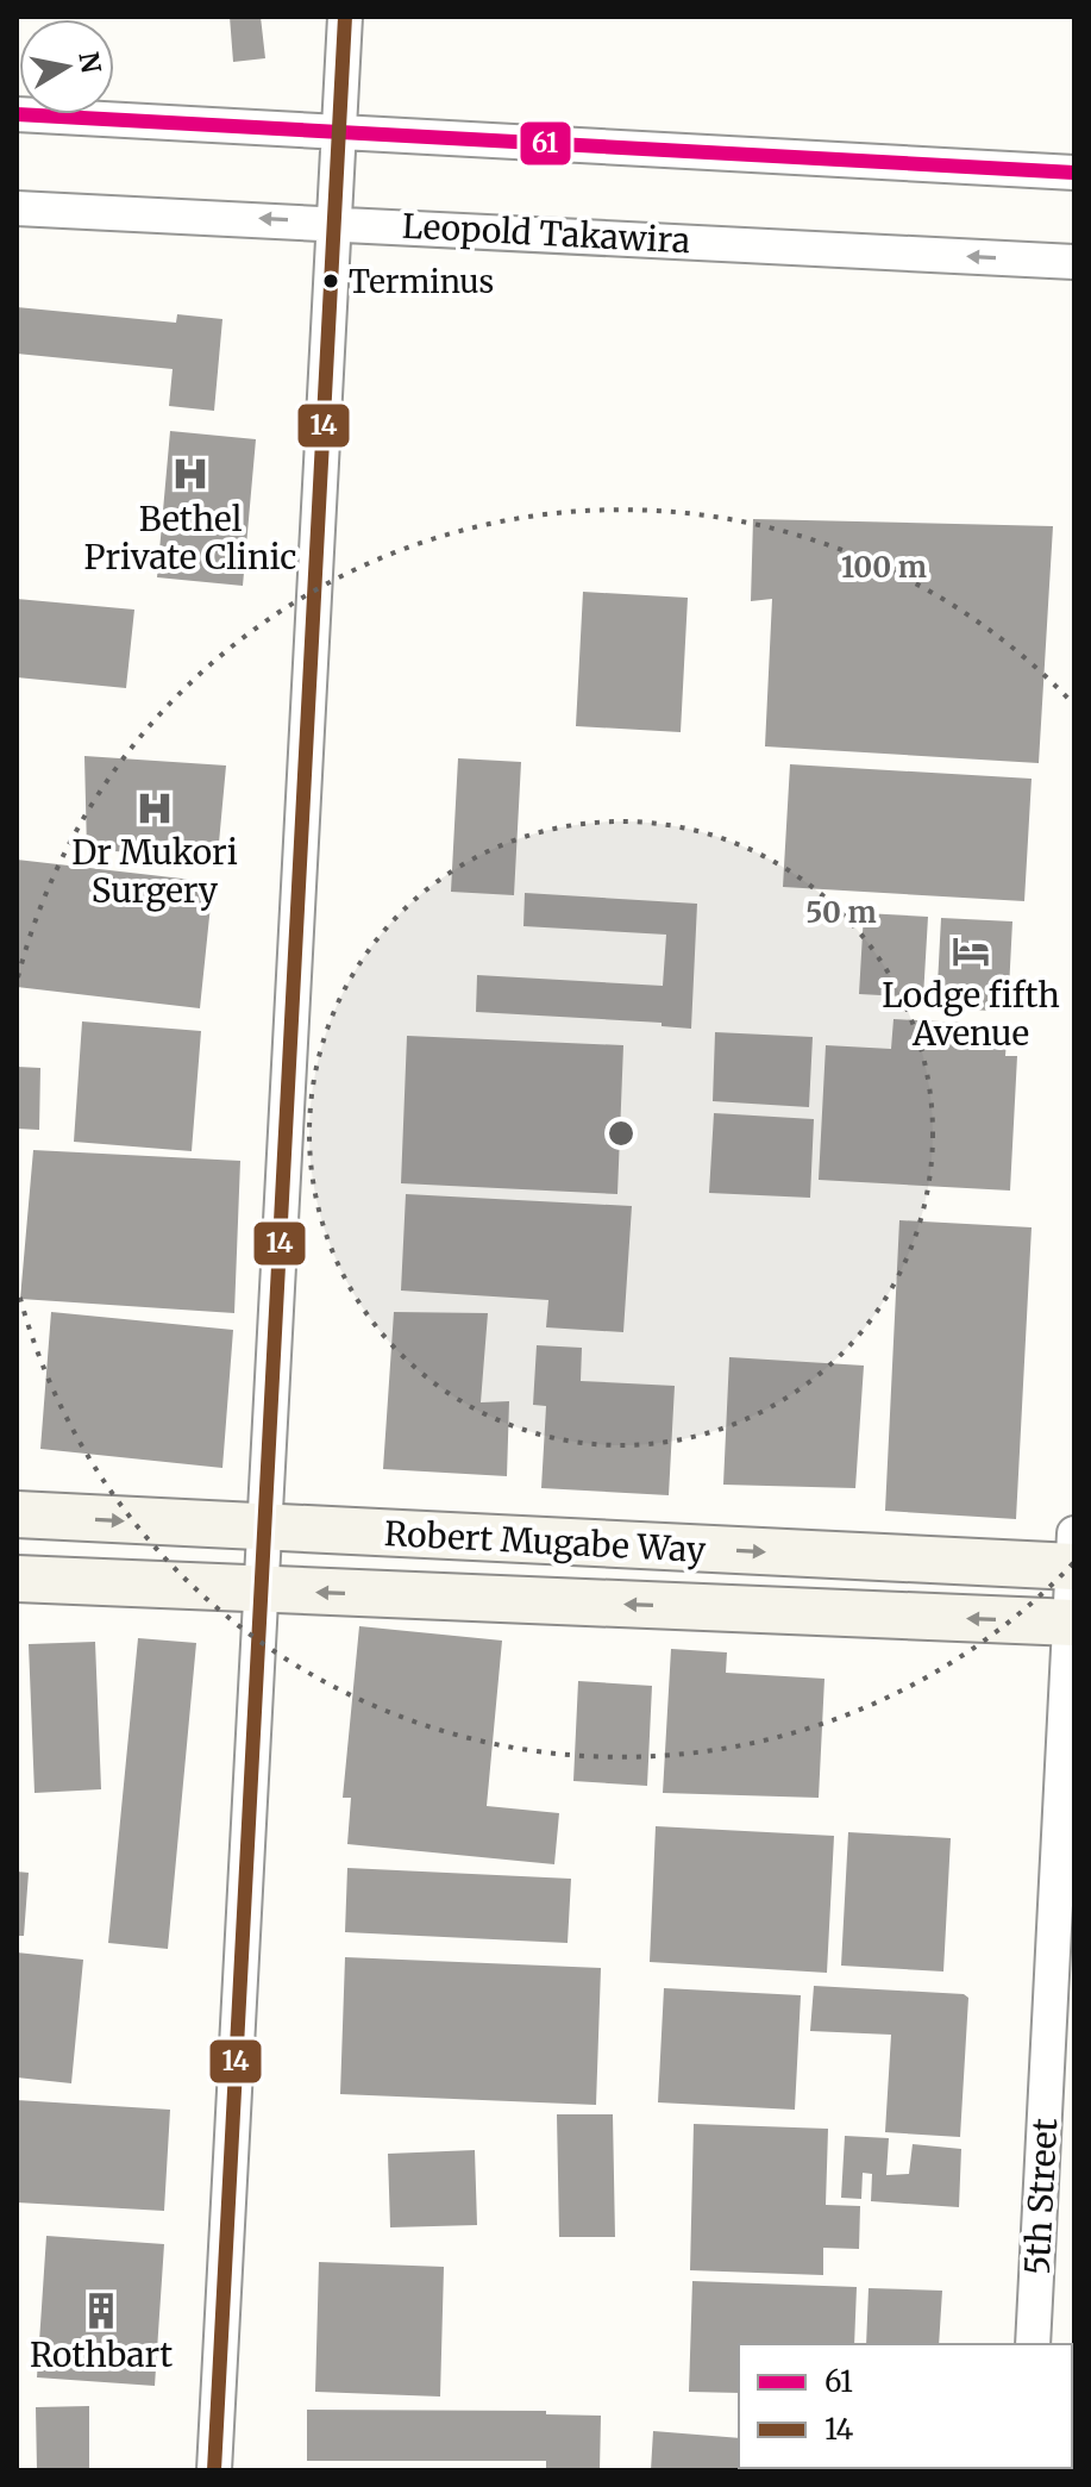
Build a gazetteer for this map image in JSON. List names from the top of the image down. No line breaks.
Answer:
{"streets":{"street":["Leopold Takawira","Robert Mugabe Way","5th Street"]},"crossings":[["Robert Mugabe Way","5th Street"]],"places":{"other":["Terminus"],"hospital":["Bethel Private Clinic","Dr Mukori Surgery"],"hotel":["Lodge fifth Avenue"],"building":["Rothbart"]},"lines":["transit line 14","transit line 61"],"legend":["61","14"],"north":"right","rings":["100 m","50 m"]}
